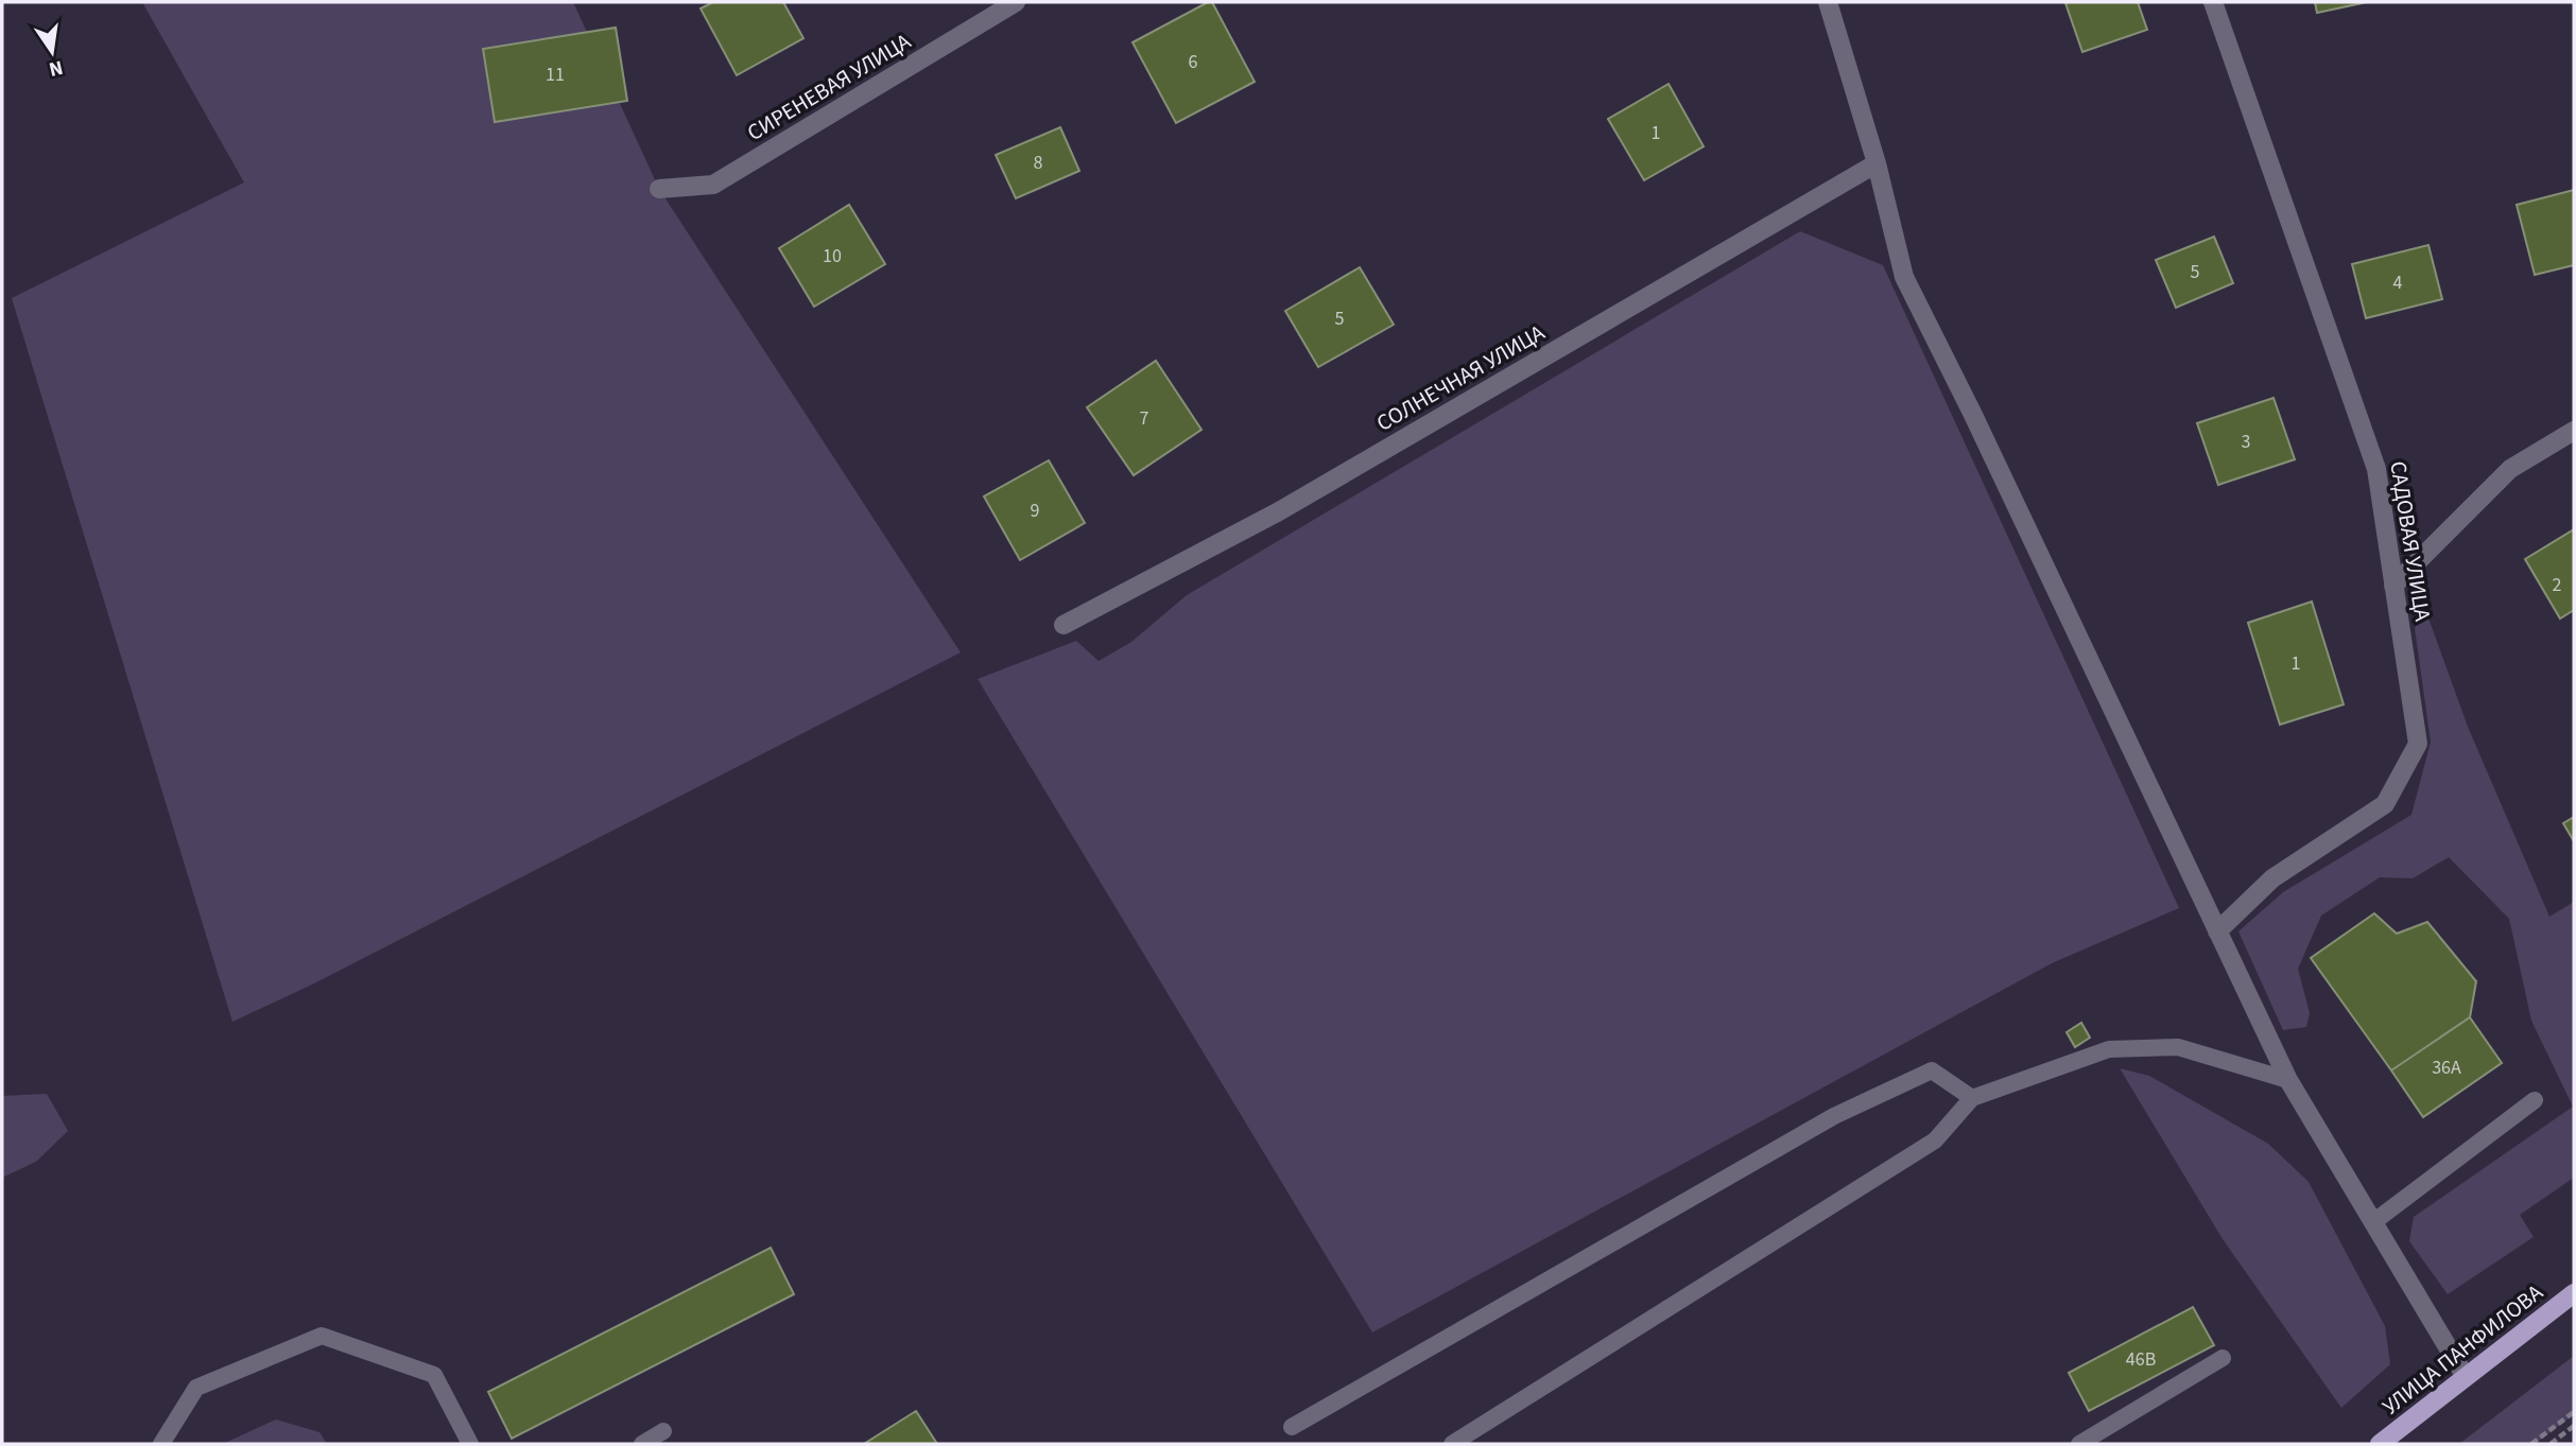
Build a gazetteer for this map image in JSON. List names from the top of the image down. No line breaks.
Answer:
{"streets":{"main road":["УЛИЦА ПАНФИЛОВА"],"street":["СИРЕНЕВАЯ УЛИЦА","СОЛНЕЧНАЯ УЛИЦА","САДОВАЯ УЛИЦА"]},"house_numbers":["6","11","1","8","10","5","4","5","7","3","9","2","1","36А","46В"],"north":"bottom"}
